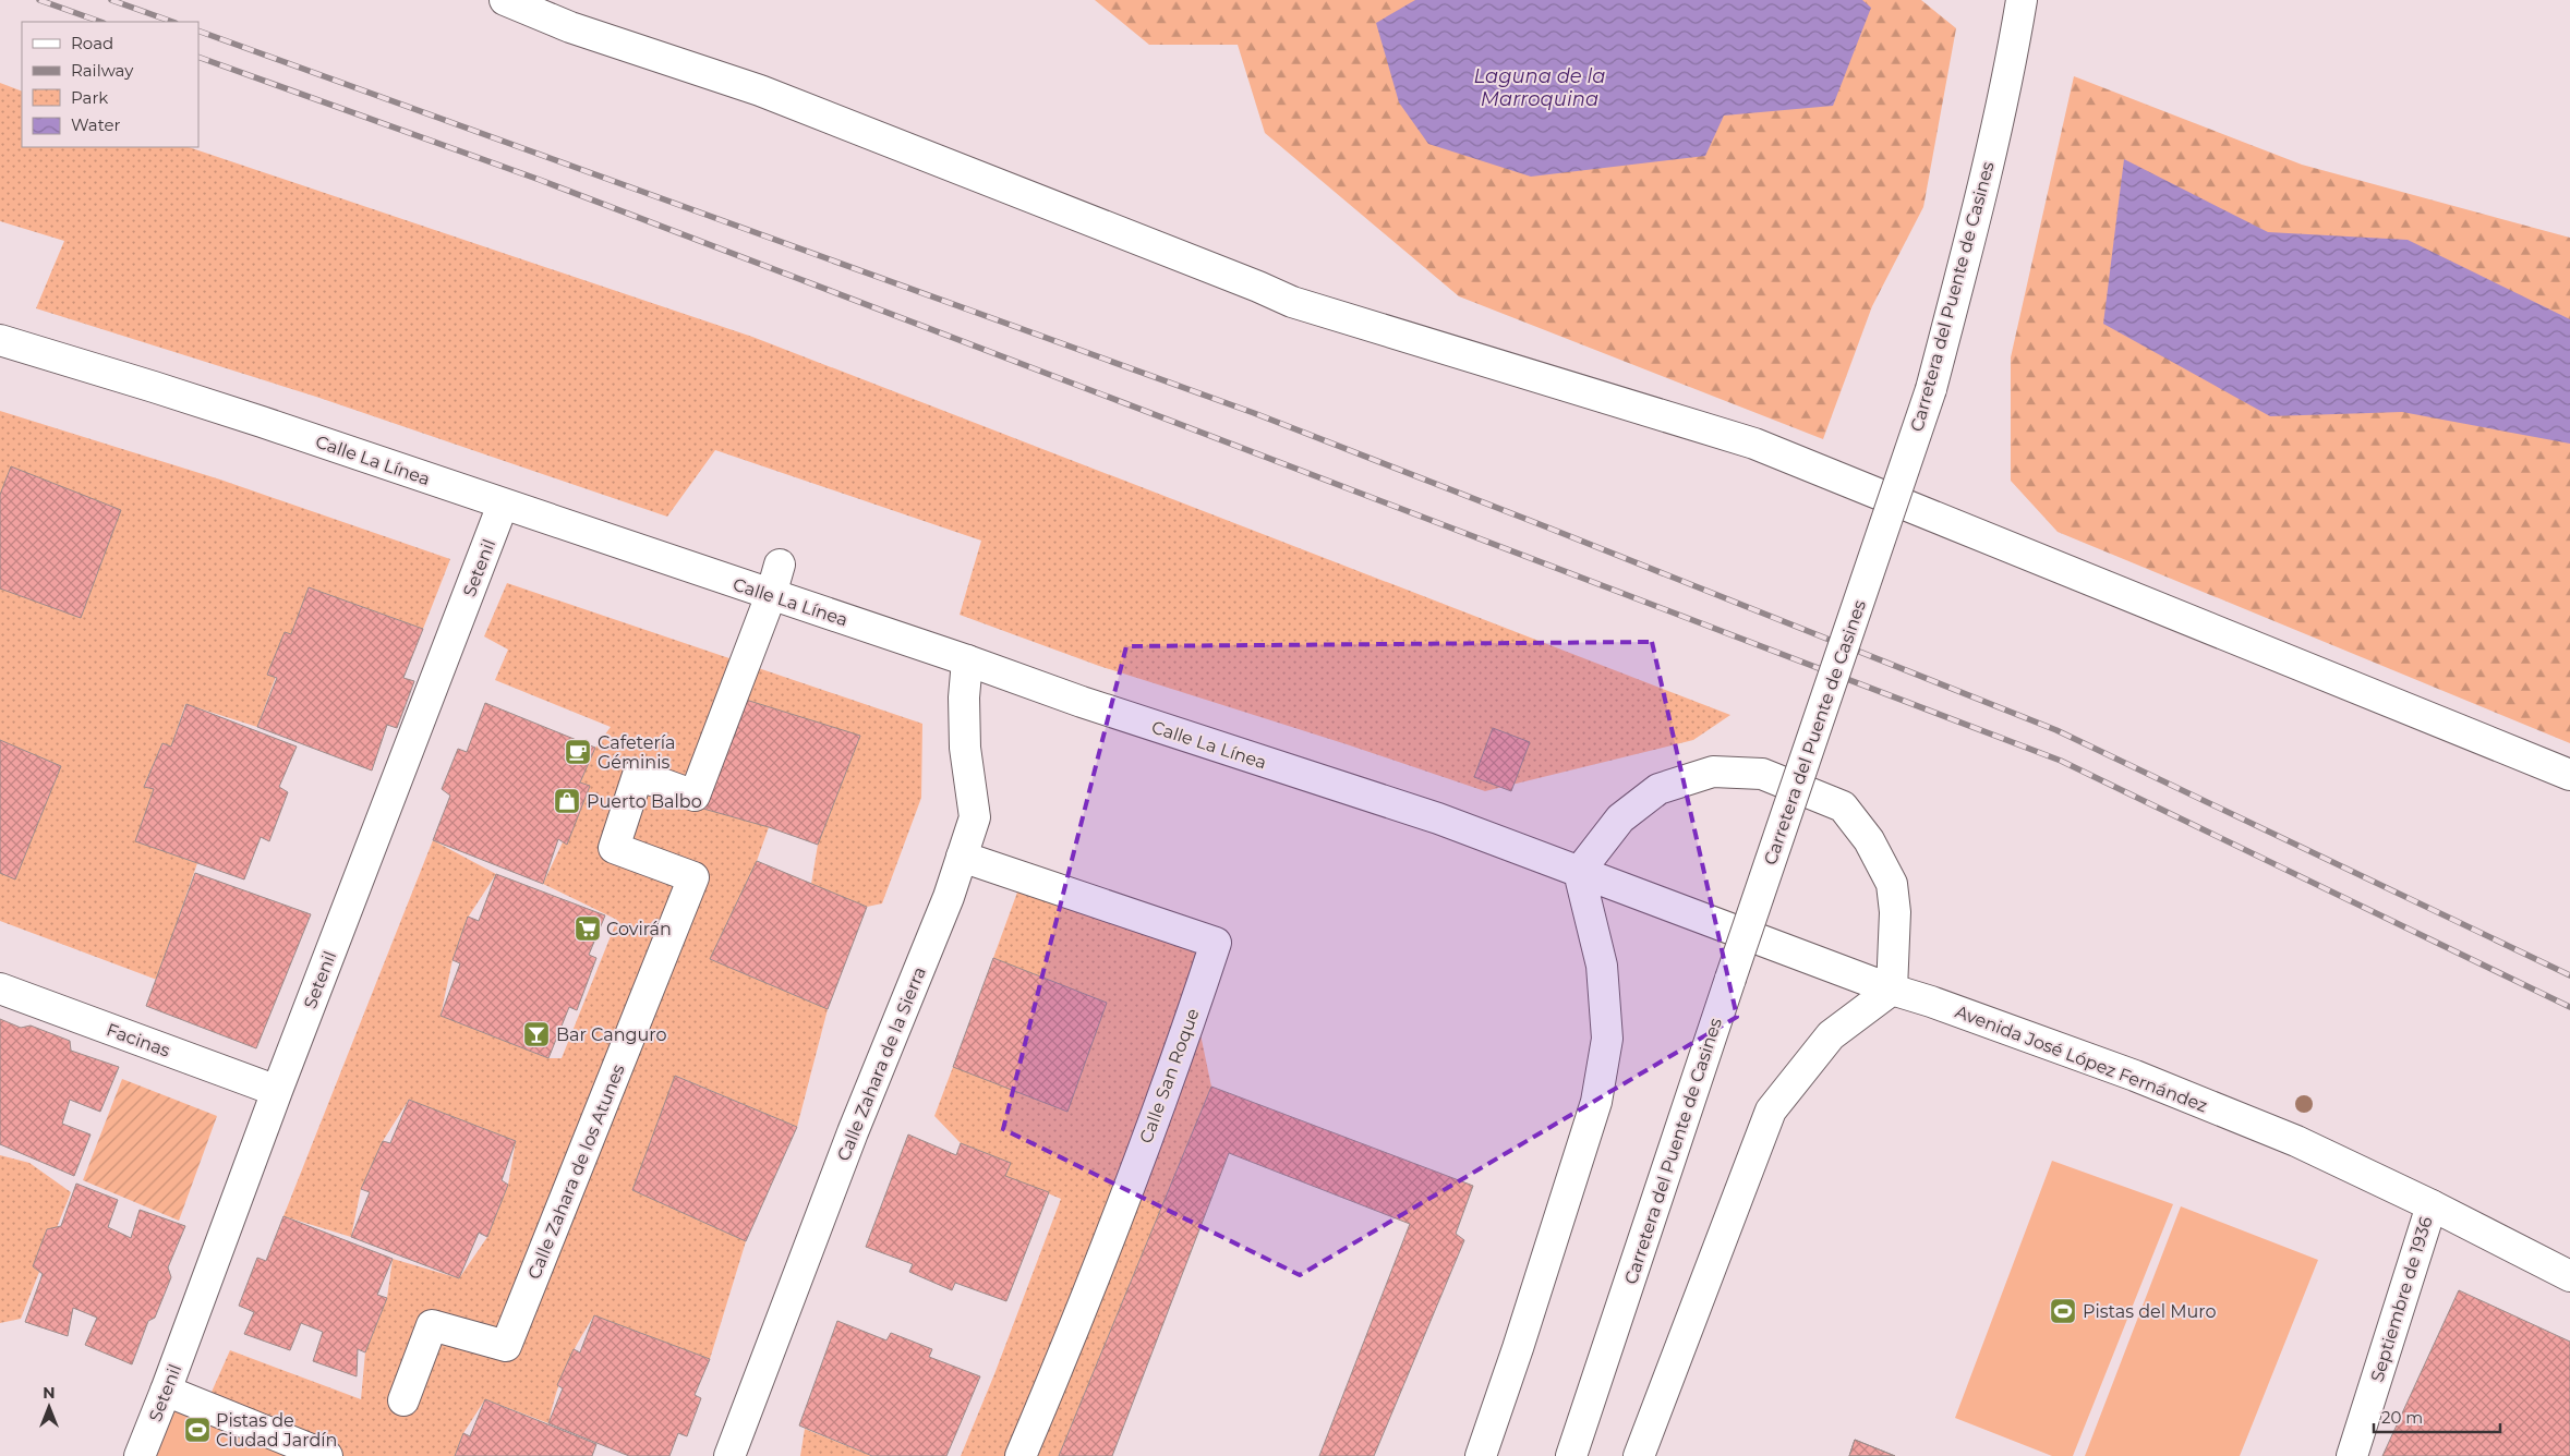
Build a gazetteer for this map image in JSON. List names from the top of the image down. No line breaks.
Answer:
{"streets":{"street":["Carretera del Puente de Casines","Calle La Línea","Setenil","Facinas","Avenida José López Fernández","Calle Zahara de la Sierra","Calle San Roque","Calle Zahara de los Atunes","Septiembre de 1936"]},"crossings":[["Calle La Línea","Setenil"],["Calle La Línea","Avenida José López Fernández"],["Calle La Línea","Calle Zahara de la Sierra"],["Calle La Línea","Calle Zahara de los Atunes"],["Setenil","Facinas"],["Avenida José López Fernández","Septiembre de 1936"],["Calle Zahara de la Sierra","Calle San Roque"]],"water":["Laguna de la Marroquina"],"places":{"cafe":["Cafetería Géminis"],"shop":["Puerto Balbo"],"supermarket":["Covirán"],"bar":["Bar Canguro"],"sports":["Pistas del Muro","Pistas de Ciudad Jardín"]},"legend":["Road","Railway","Park","Water"],"scale_bar":"20 m","north":"top"}
